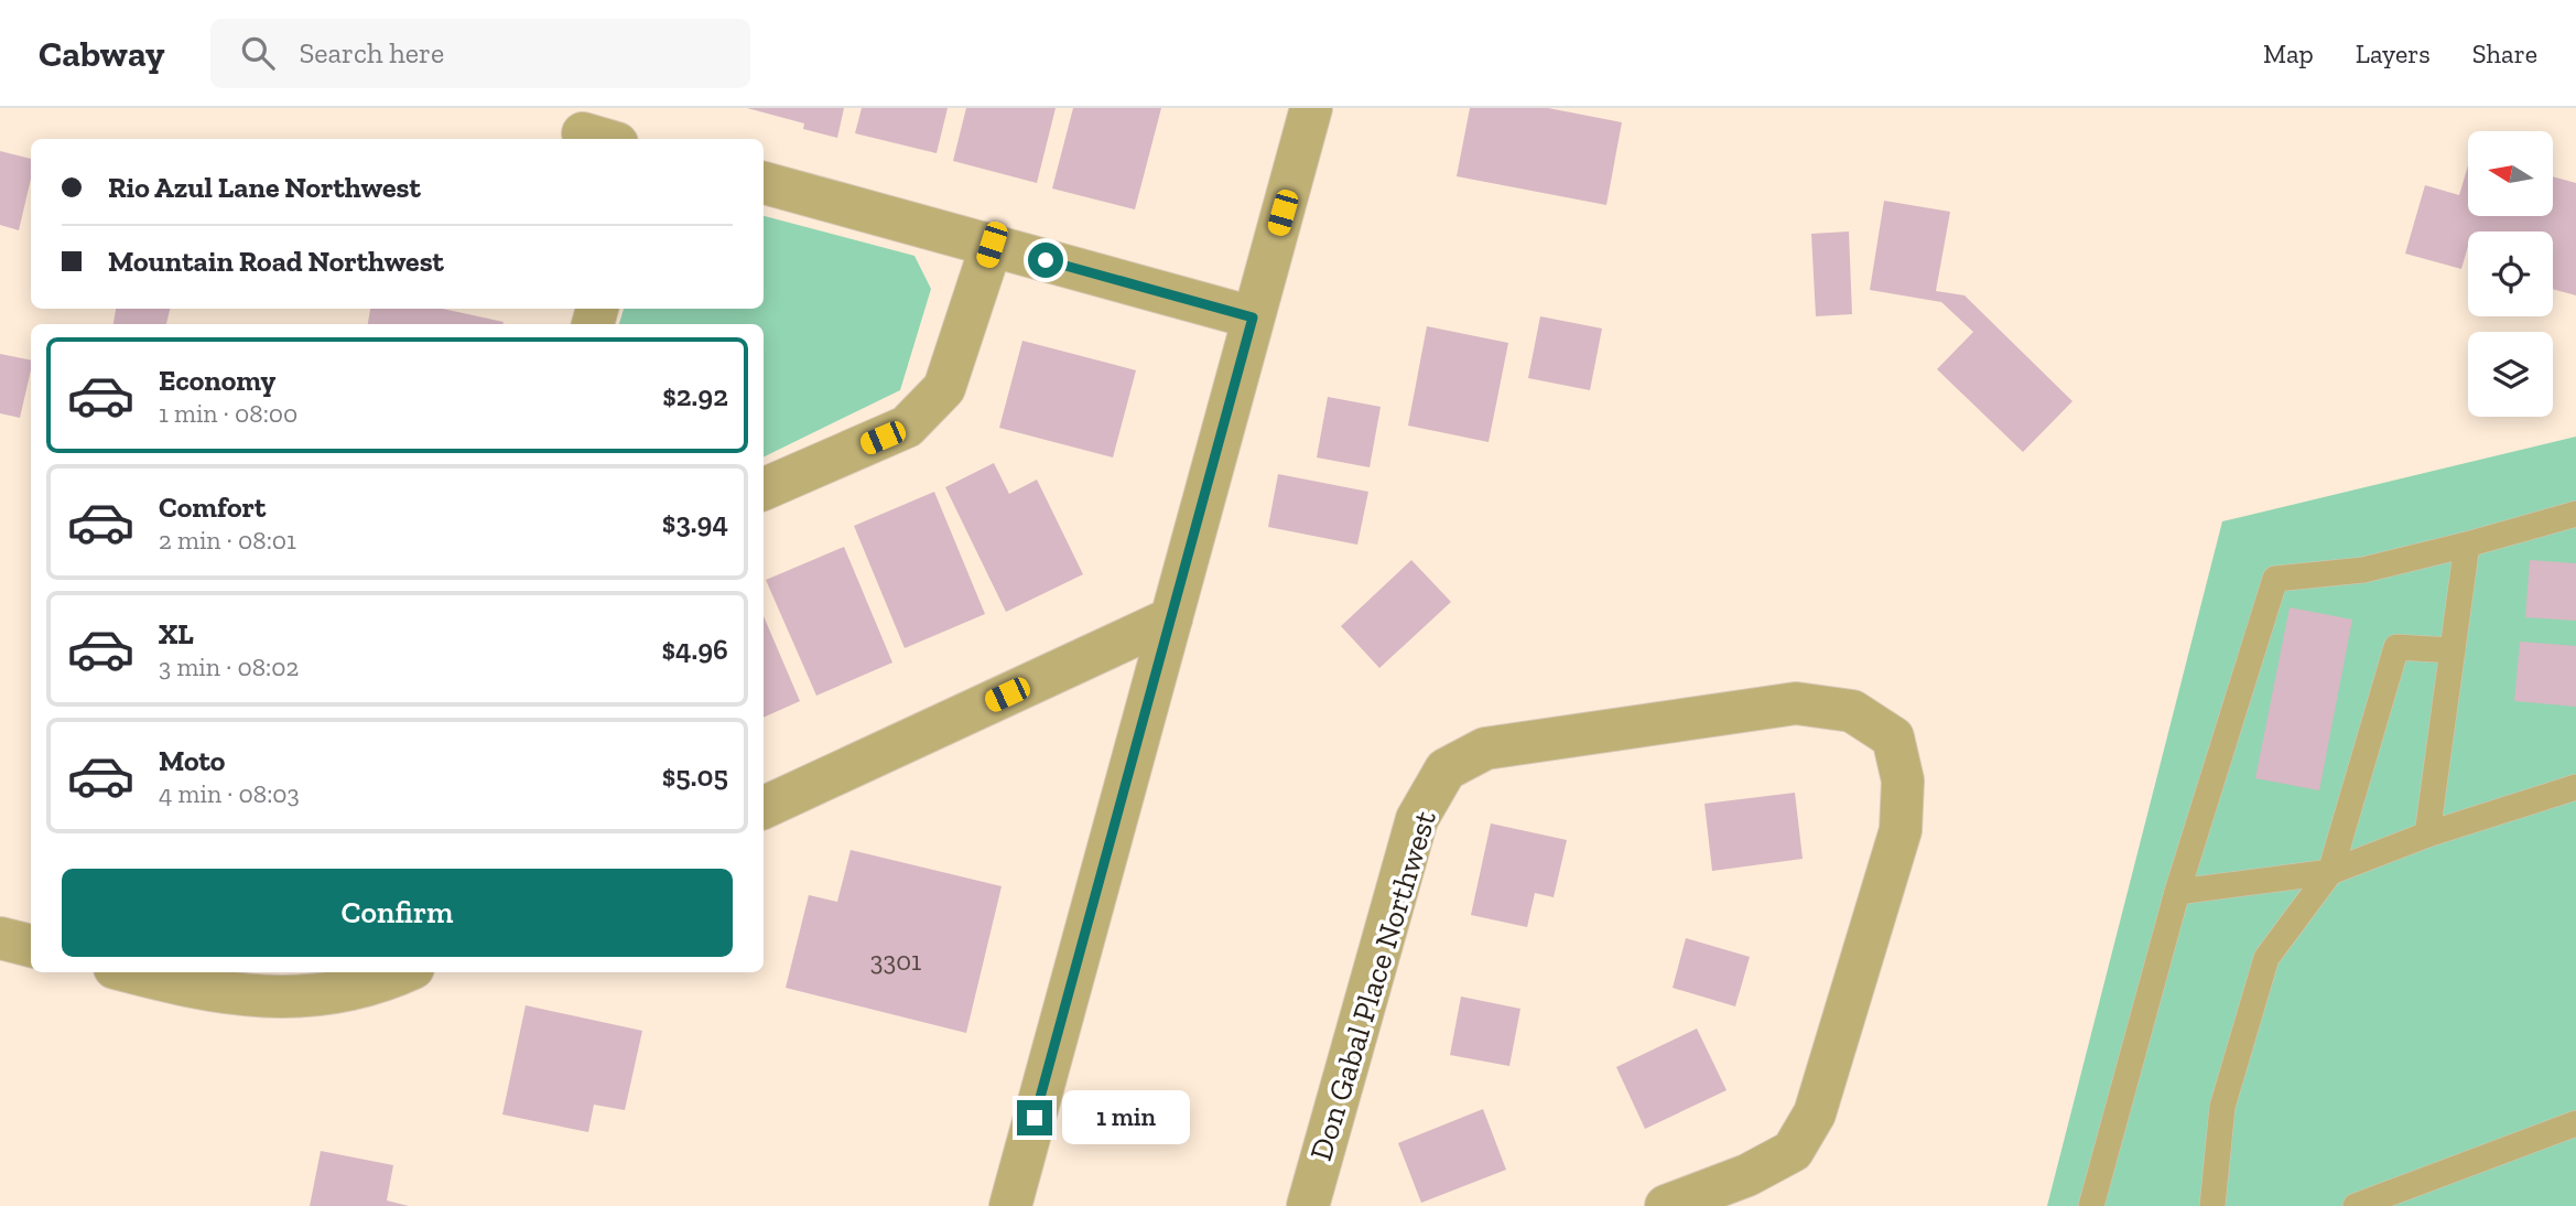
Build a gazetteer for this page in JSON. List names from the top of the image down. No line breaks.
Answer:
{"streets":{"street":["Don Gabal Place Northwest"]},"house_numbers":["3301"],"north":"left","page":{"header":"Cabway","search":"Search here","nav":["Map","Layers","Share"],"banner":["Rio Azul Lane Northwest","Mountain Road Northwest"],"list":[{"name":"Economy","note":"1 min · 08:00","value":"$2.92"},{"name":"Comfort","note":"2 min · 08:01","value":"$3.94"},{"name":"XL","note":"3 min · 08:02","value":"$4.96"},{"name":"Moto","note":"4 min · 08:03","value":"$5.05"}],"buttons":"Confirm","bubble":"1 min"}}
